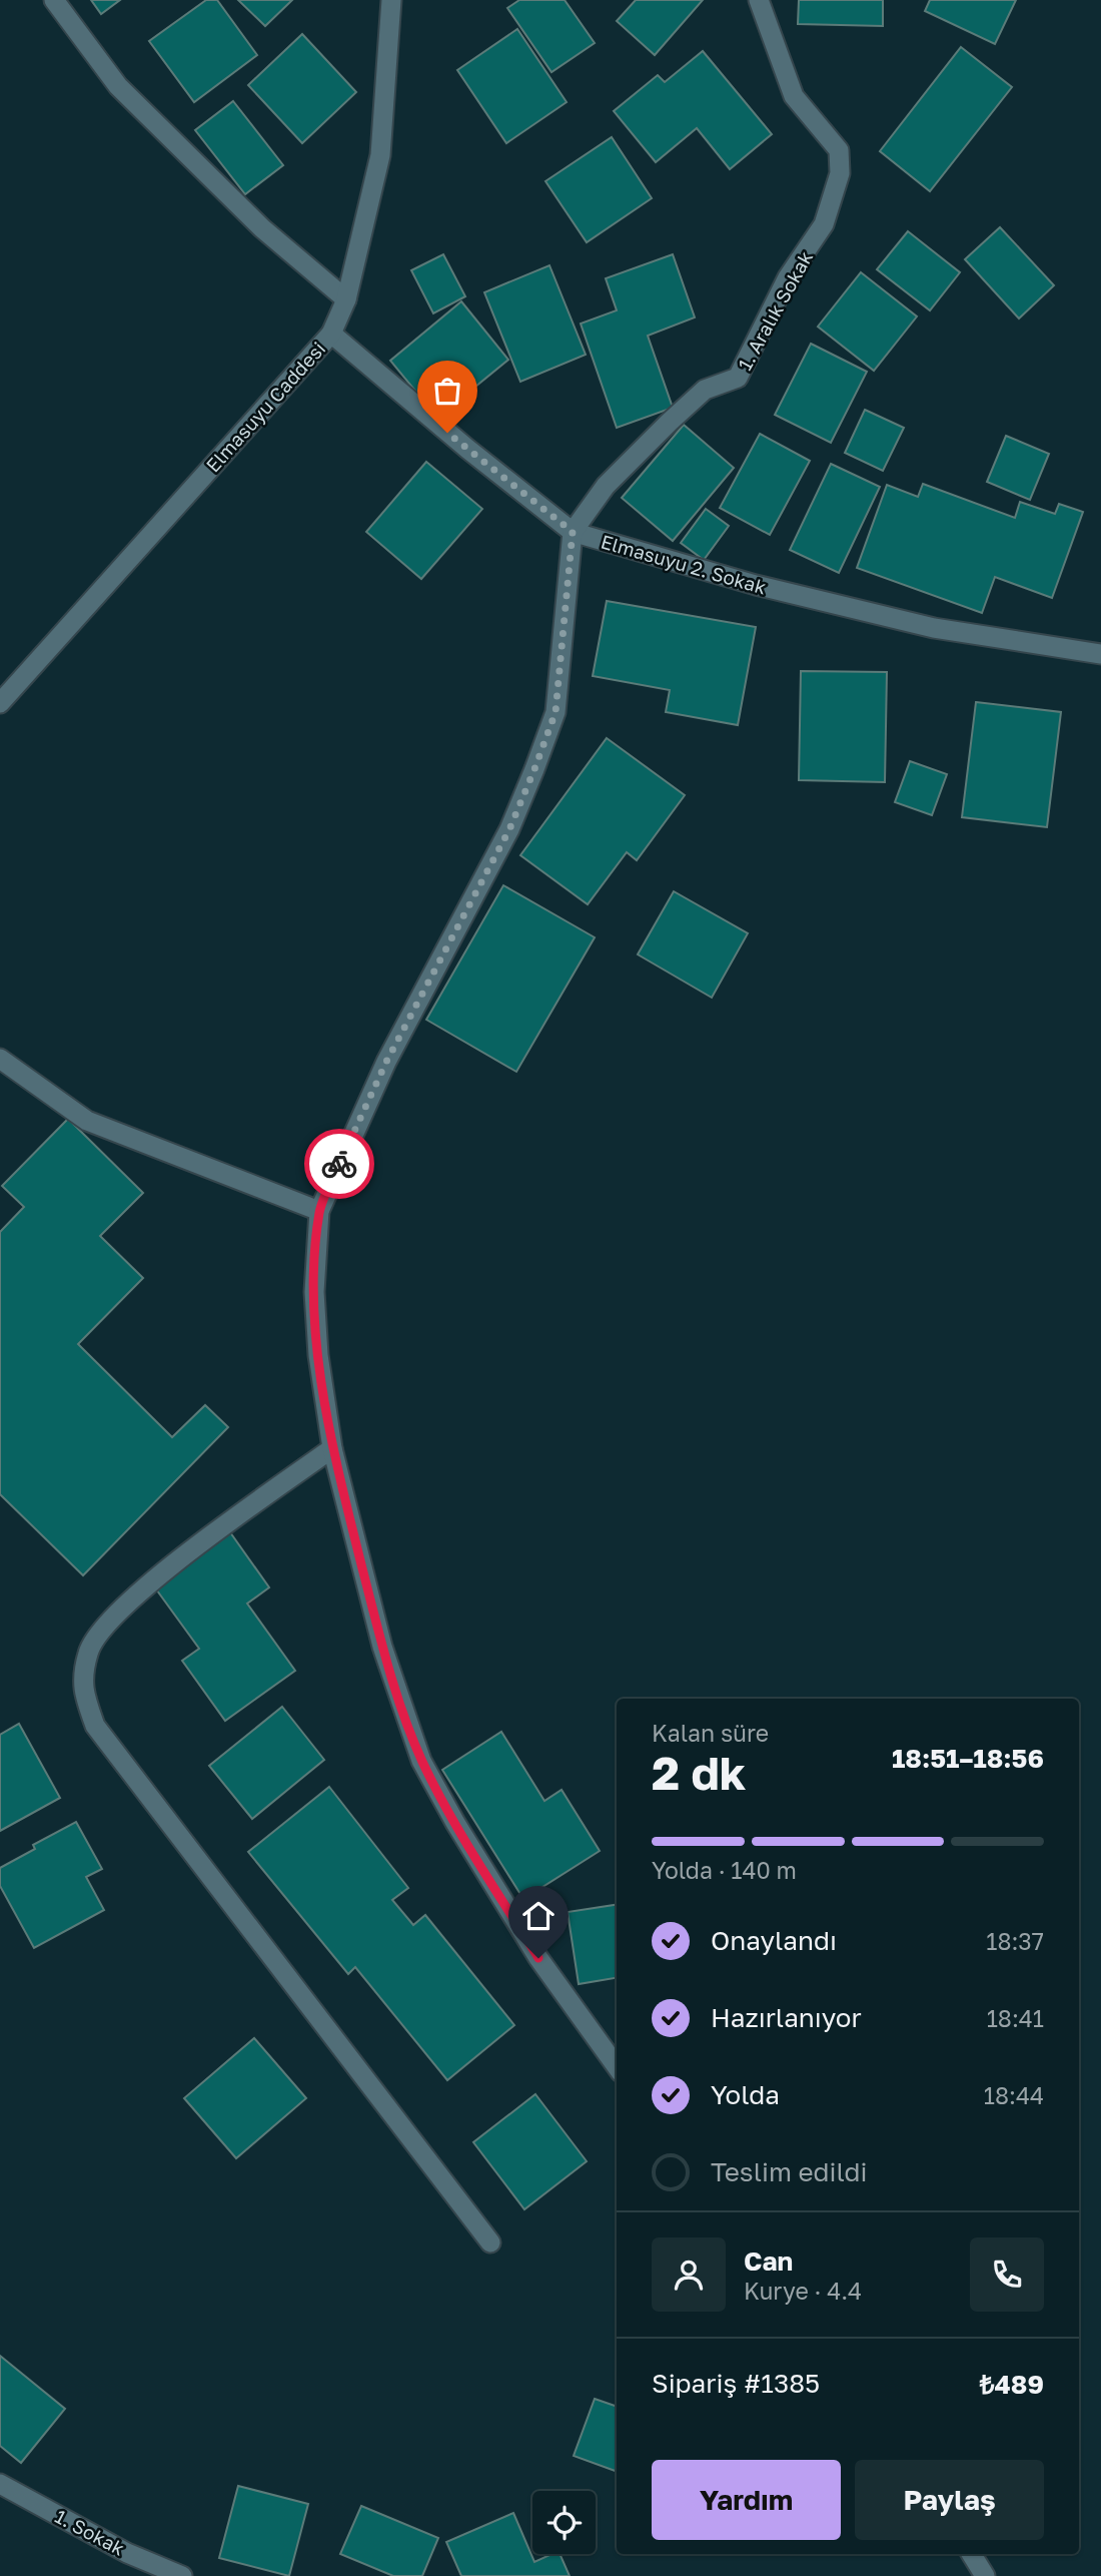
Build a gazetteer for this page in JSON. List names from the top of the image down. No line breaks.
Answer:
{"streets":{"street":["1. Aralık Sokak","Elmasuyu Caddesi","Elmasuyu 2. Sokak","1. Sokak"]},"crossings":[["1. Aralık Sokak","Elmasuyu 2. Sokak"],["Elmasuyu Caddesi","Elmasuyu 2. Sokak"]],"page":{"heading":["2 dk","Kalan süre","18:51–18:56"],"panel":["Can","Kurye · 4.4","Sipariş #1385","₺489"],"bar":"Yolda · 140 m","list":[["Onaylandı","18:37"],["Hazırlanıyor","18:41"],["Yolda","18:44"],"Teslim edildi"],"buttons":["Yardım","Paylaş"]}}
